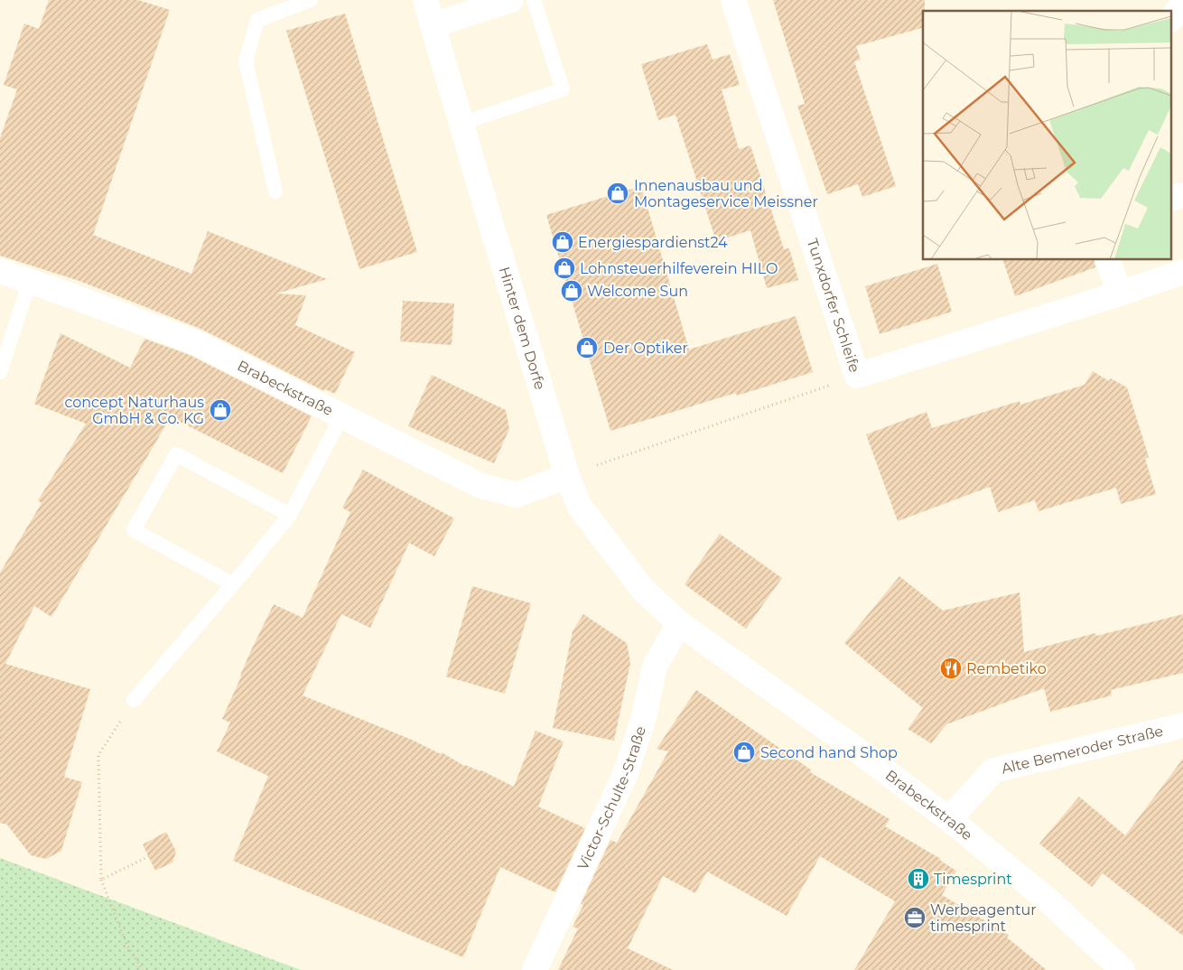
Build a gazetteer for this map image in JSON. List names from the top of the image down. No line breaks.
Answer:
{"streets":{"street":["Tunxdorfer Schleife","Hinter dem Dorfe","Brabeckstraße","Alte Bemeroder Straße","Victor-Schulte-Straße"]},"crossings":[["Hinter dem Dorfe","Brabeckstraße"],["Hinter dem Dorfe","Victor-Schulte-Straße"],["Brabeckstraße","Alte Bemeroder Straße"],["Brabeckstraße","Victor-Schulte-Straße"]],"places":{"shop":["Innenausbau und Montageservice Meissner","Energiespardienst24","Lohnsteuerhilfeverein HILO","Welcome Sun","Der Optiker","concept Naturhaus GmbH & Co. KG","Second hand Shop"],"restaurant":["Rembetiko"],"building":["Timesprint"],"office":["Werbeagentur timesprint"]}}
